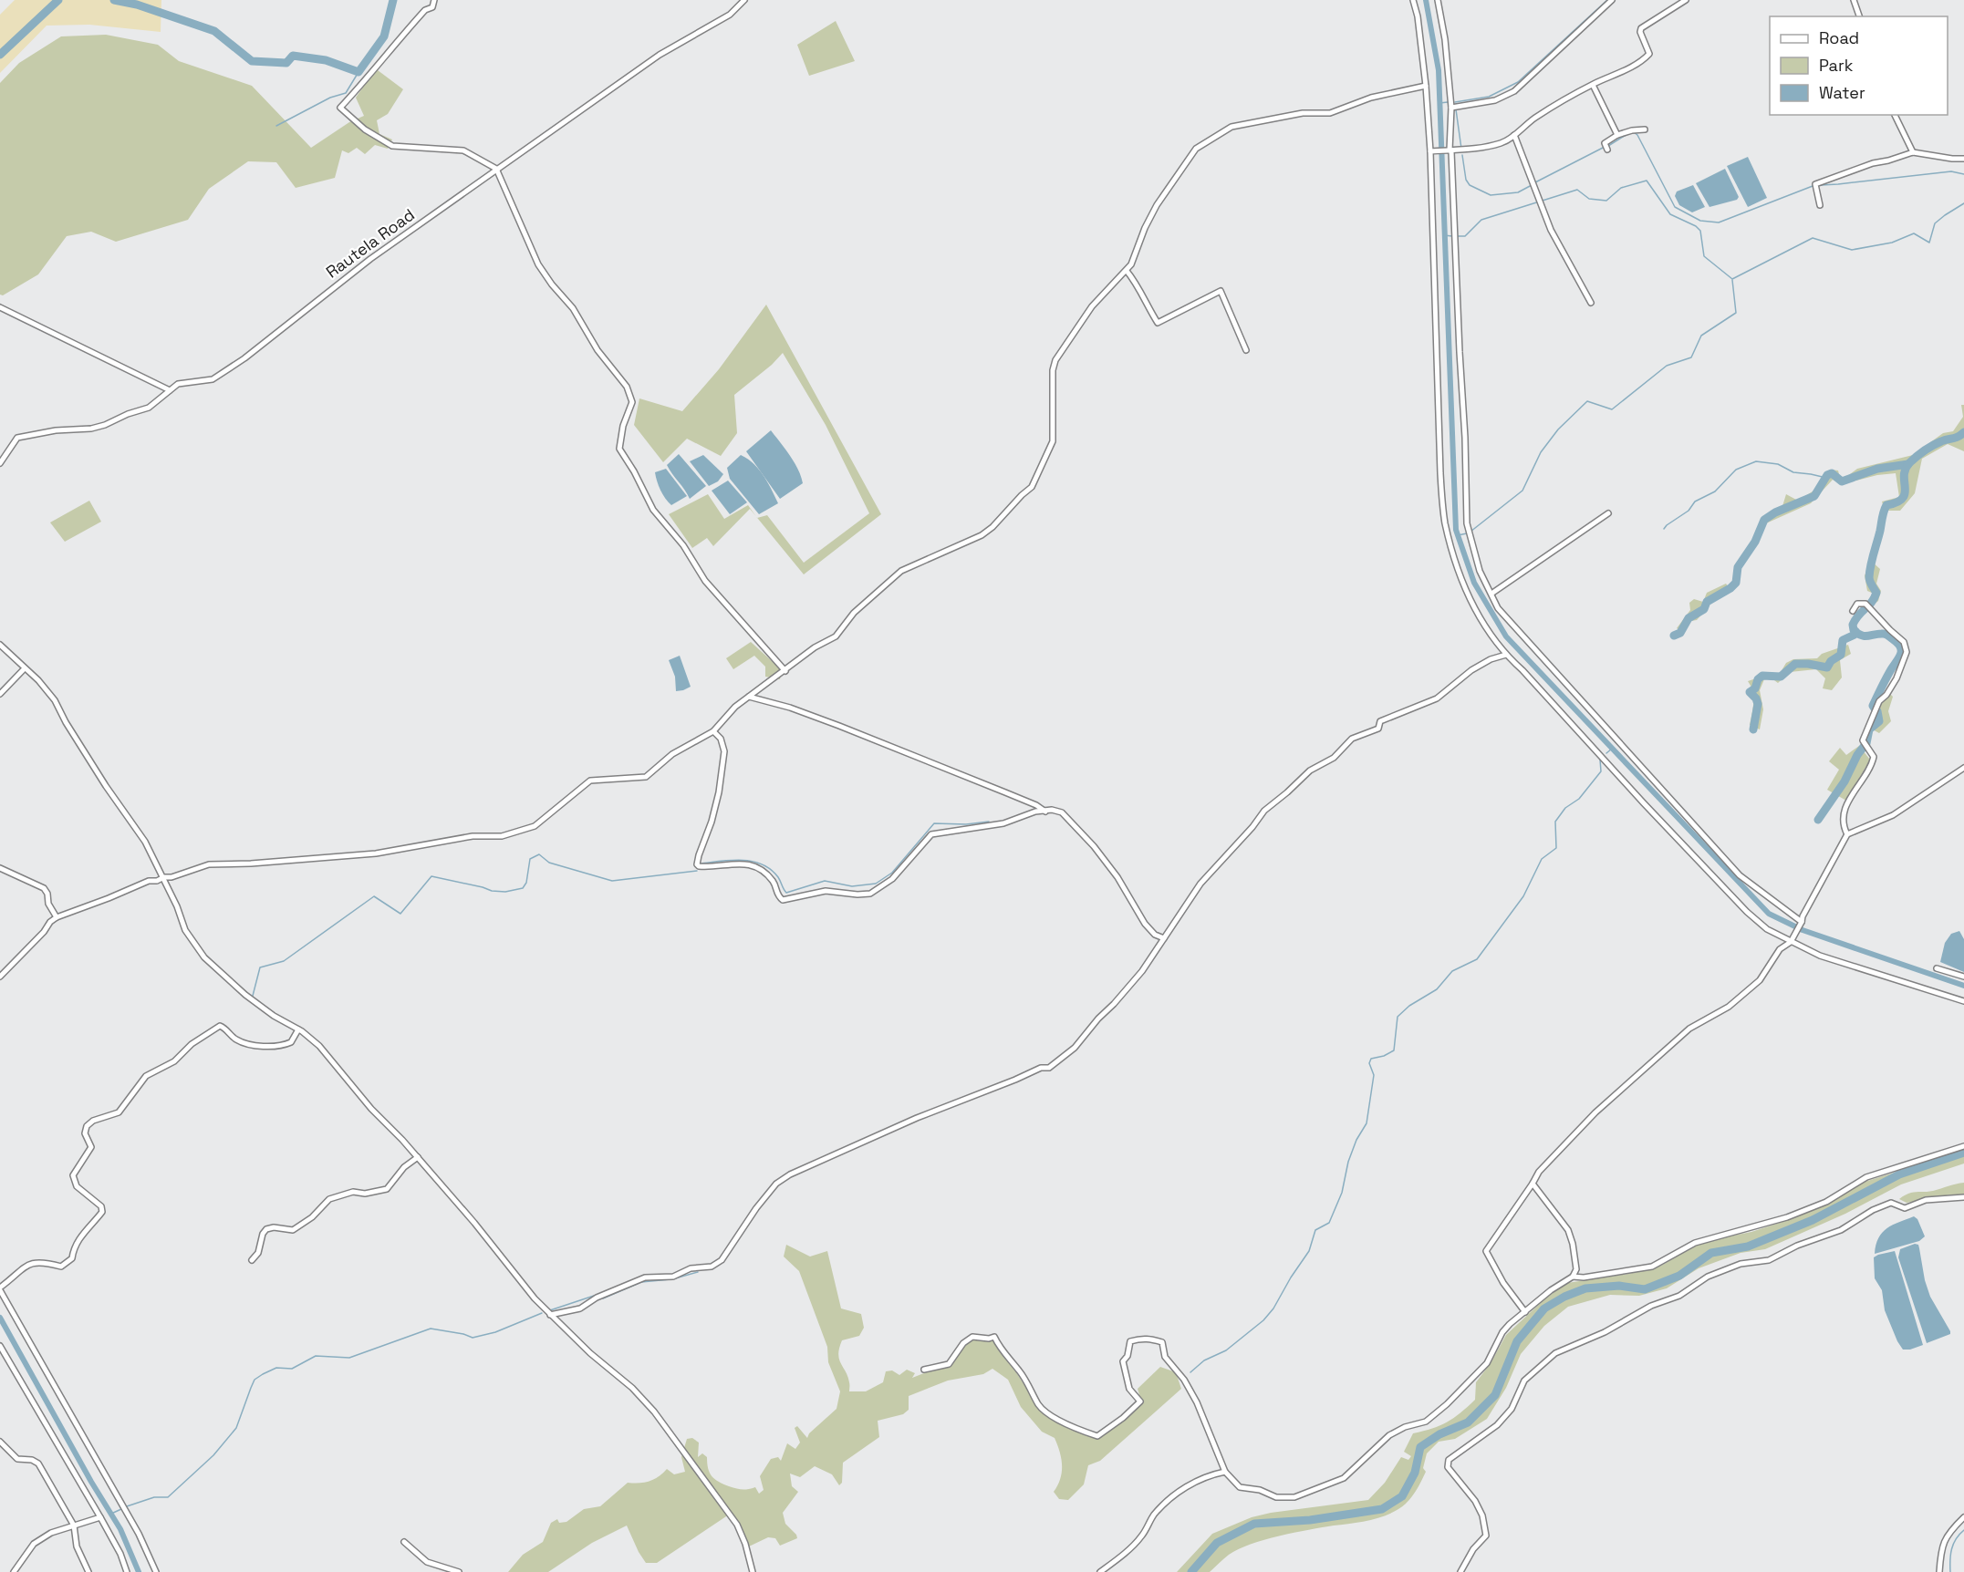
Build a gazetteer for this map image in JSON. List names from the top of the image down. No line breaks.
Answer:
{"streets":{"street":["Rautela Road"]},"legend":["Road","Park","Water"]}
